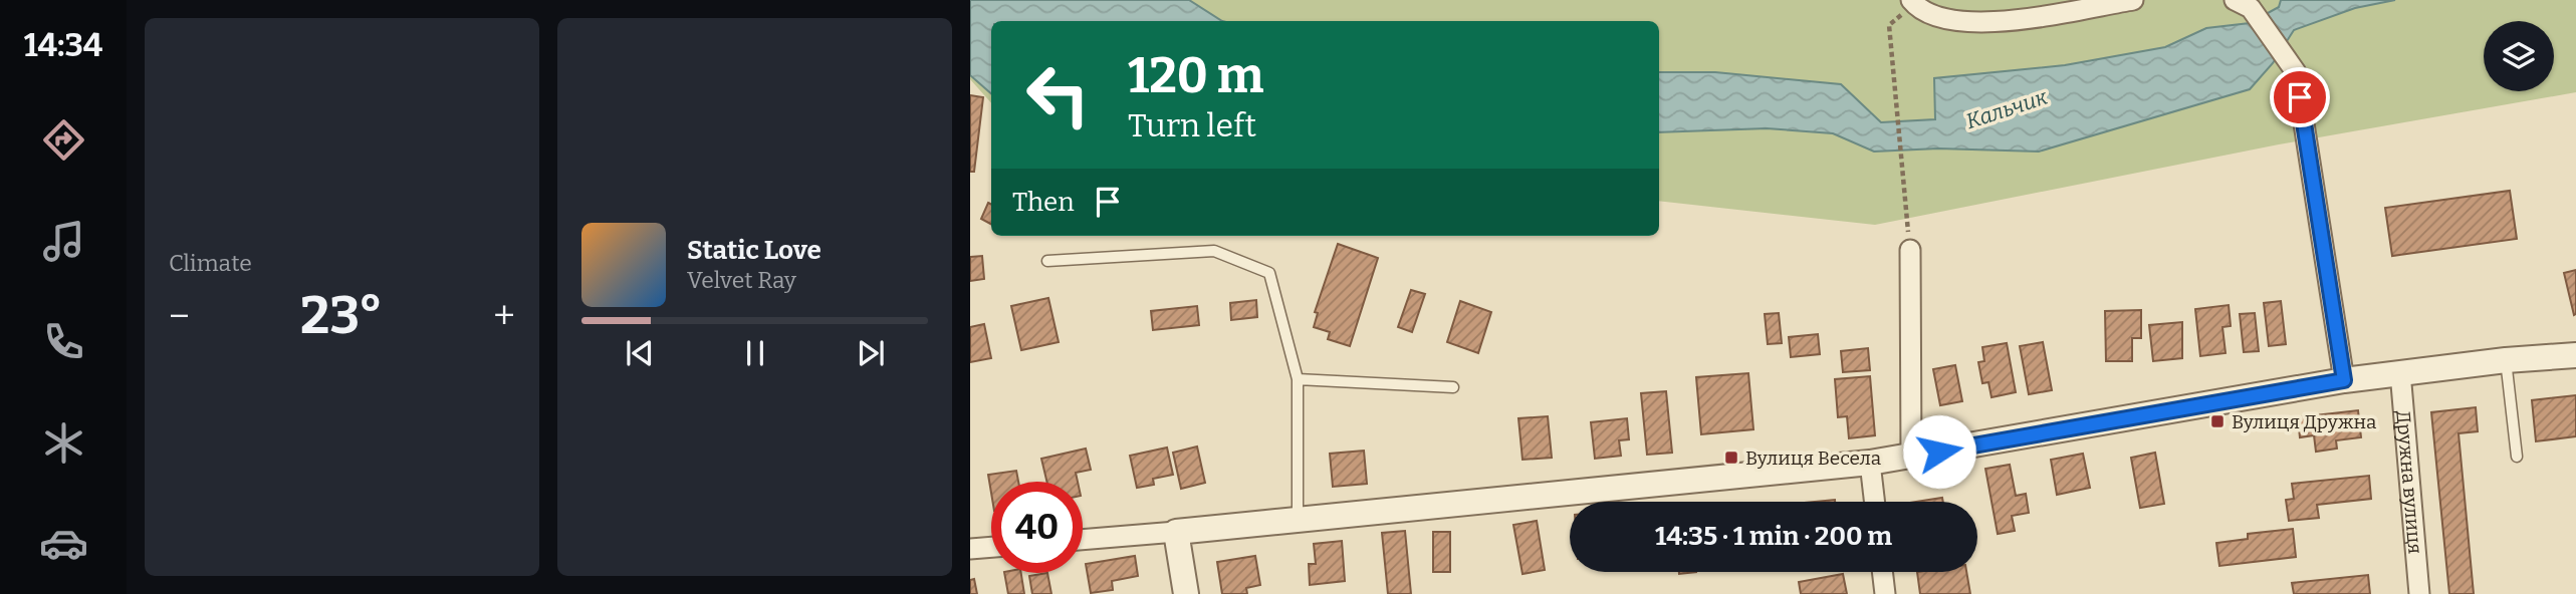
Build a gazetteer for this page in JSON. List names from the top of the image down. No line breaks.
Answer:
{"streets":{"street":["Дружна вулиця"]},"water":["Кальчик"],"places":{"transit":["Вулиця Дружна","Вулиця Весела"]},"page":{"tabs":"14:34","tile":"Climate","turn":["120 m","Turn left"],"then":"Then","song":["Static Love","Velvet Ray"],"heat":["−","23°","+"],"limit":"40","trip":"14:35 · 1 min · 200 m"}}
